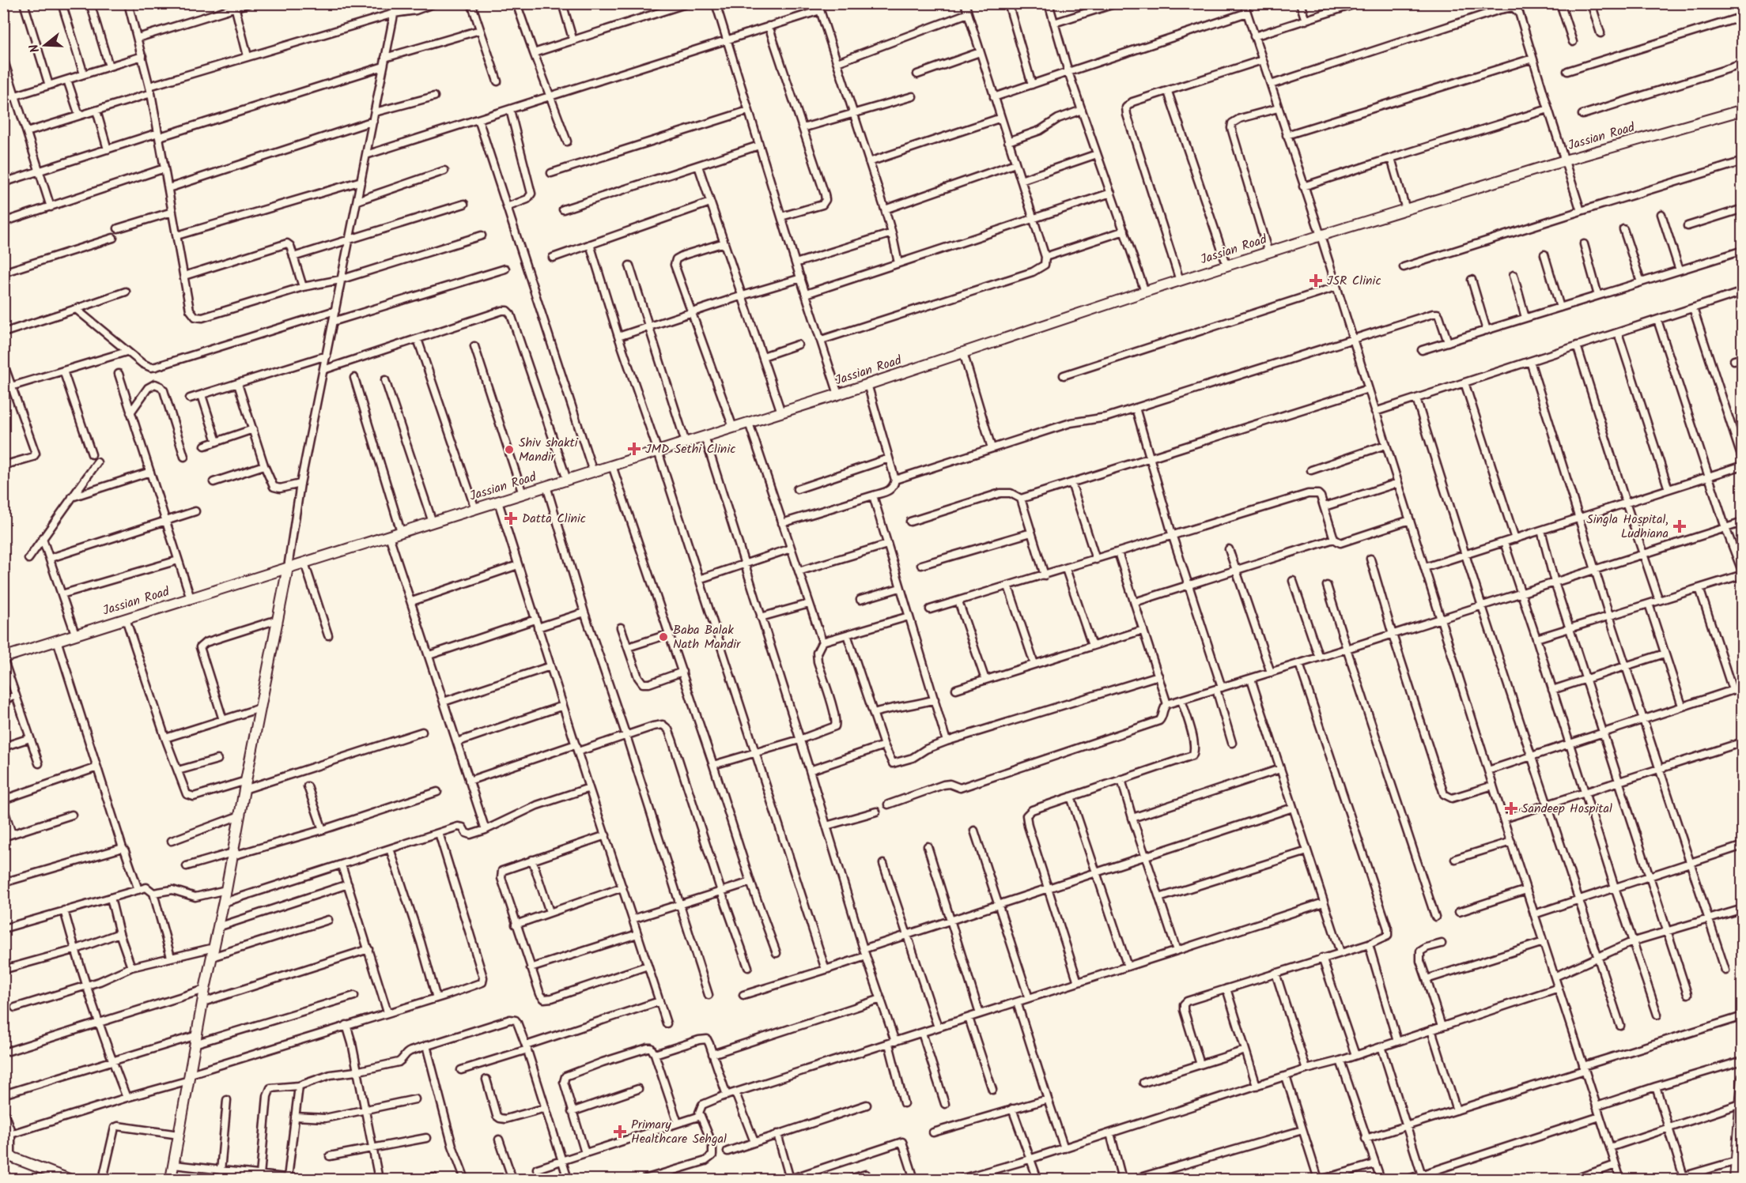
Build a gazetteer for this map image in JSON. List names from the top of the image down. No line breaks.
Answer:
{"streets":{"street":["Jassian Road"]},"places":{"health":["JSR Clinic","JMD Sethi Clinic","Datta Clinic","Singla Hospital, Ludhiana","Sandeep Hospital","Primary Healthcare Sehgal"],"other":["Shiv shakti Mandir","Baba Balak Nath Mandir"]},"north":"left"}
